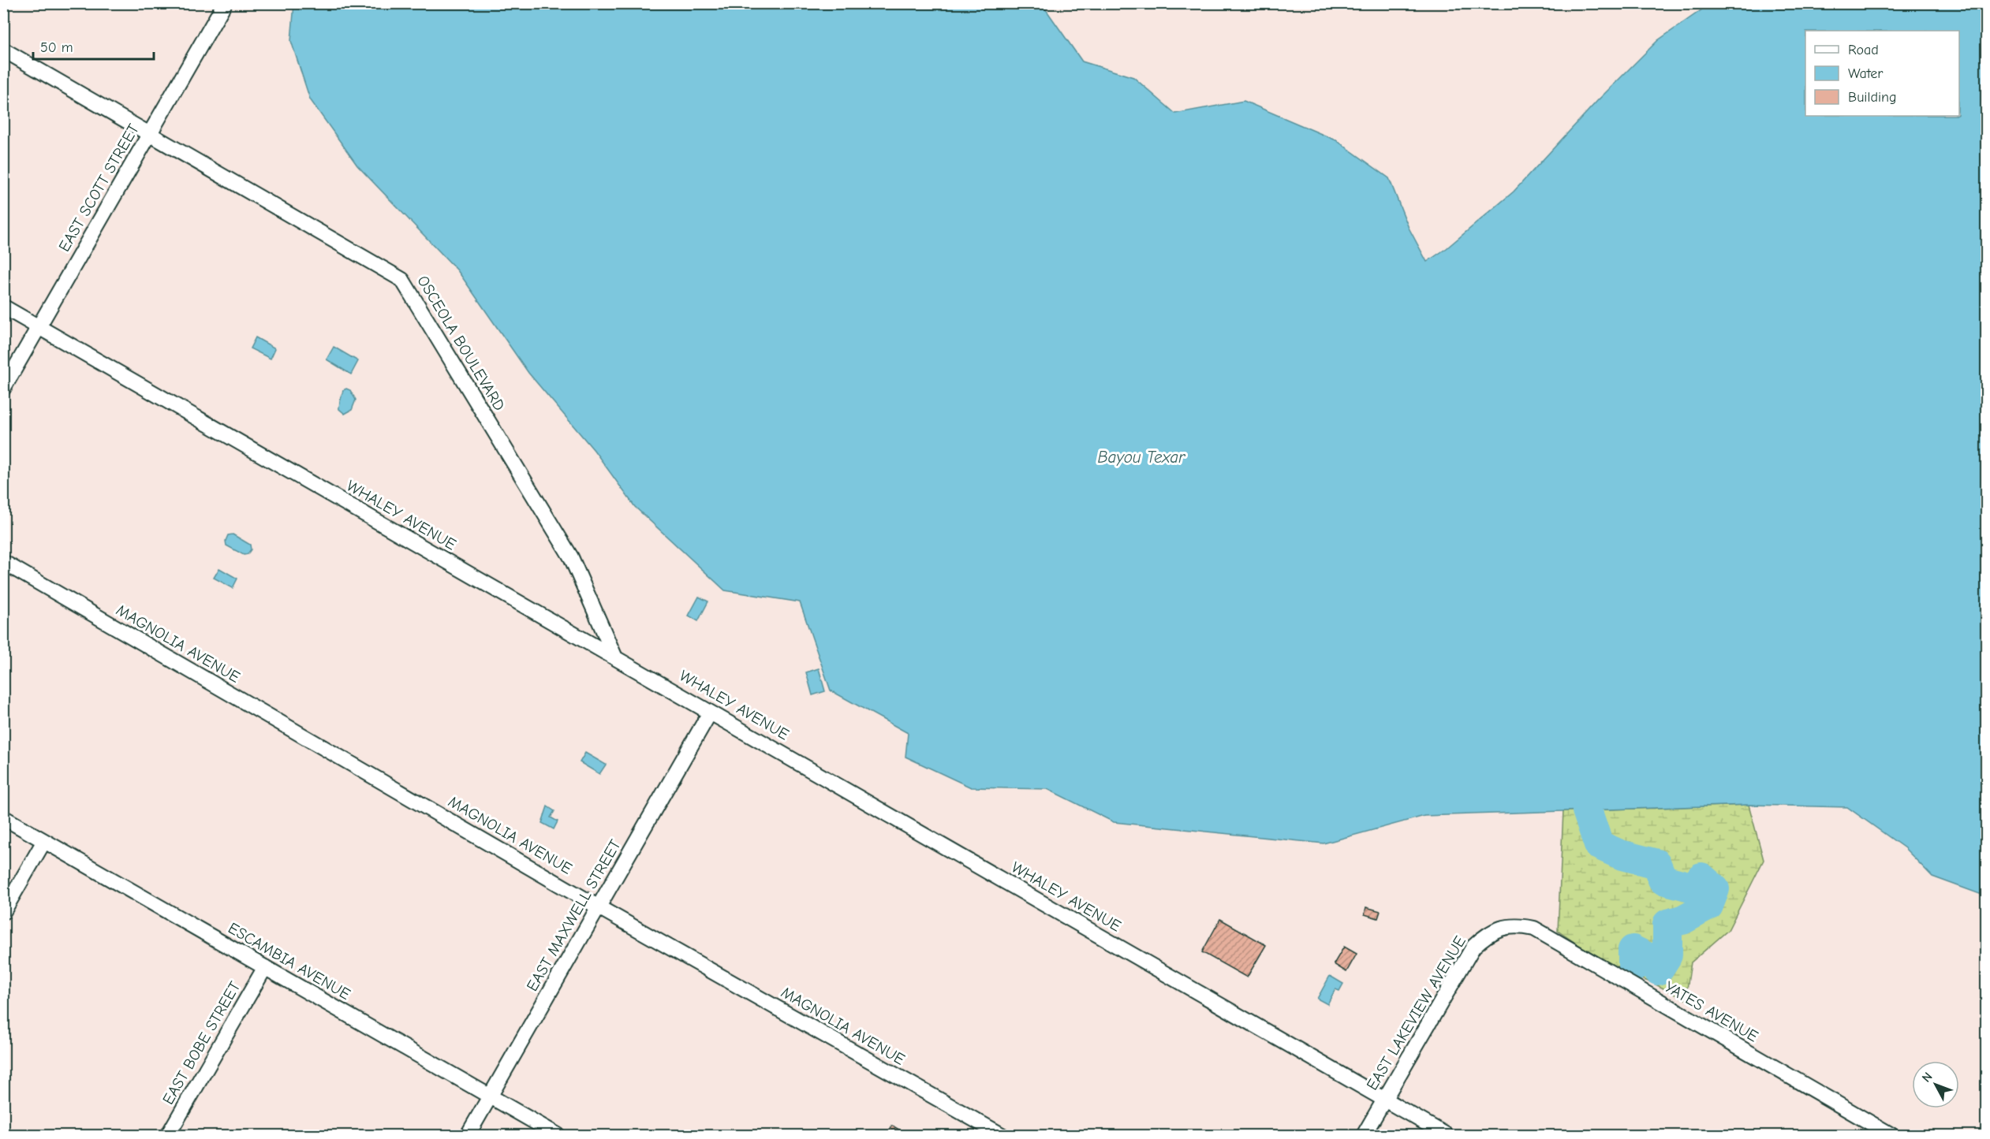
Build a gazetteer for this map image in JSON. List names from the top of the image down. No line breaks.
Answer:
{"streets":{"street":["EAST SCOTT STREET","OSCEOLA BOULEVARD","WHALEY AVENUE","MAGNOLIA AVENUE","EAST MAXWELL STREET","ESCAMBIA AVENUE","YATES AVENUE","EAST LAKEVIEW AVENUE","EAST BOBE STREET"]},"crossings":[["EAST SCOTT STREET","OSCEOLA BOULEVARD"],["EAST SCOTT STREET","WHALEY AVENUE"],["OSCEOLA BOULEVARD","WHALEY AVENUE"],["WHALEY AVENUE","EAST MAXWELL STREET"],["WHALEY AVENUE","EAST LAKEVIEW AVENUE"],["MAGNOLIA AVENUE","EAST MAXWELL STREET"],["EAST MAXWELL STREET","ESCAMBIA AVENUE"],["ESCAMBIA AVENUE","EAST BOBE STREET"],["YATES AVENUE","EAST LAKEVIEW AVENUE"]],"water":["Bayou Texar"],"legend":["Road","Water","Building"],"scale_bar":"50 m","north":"top left"}
